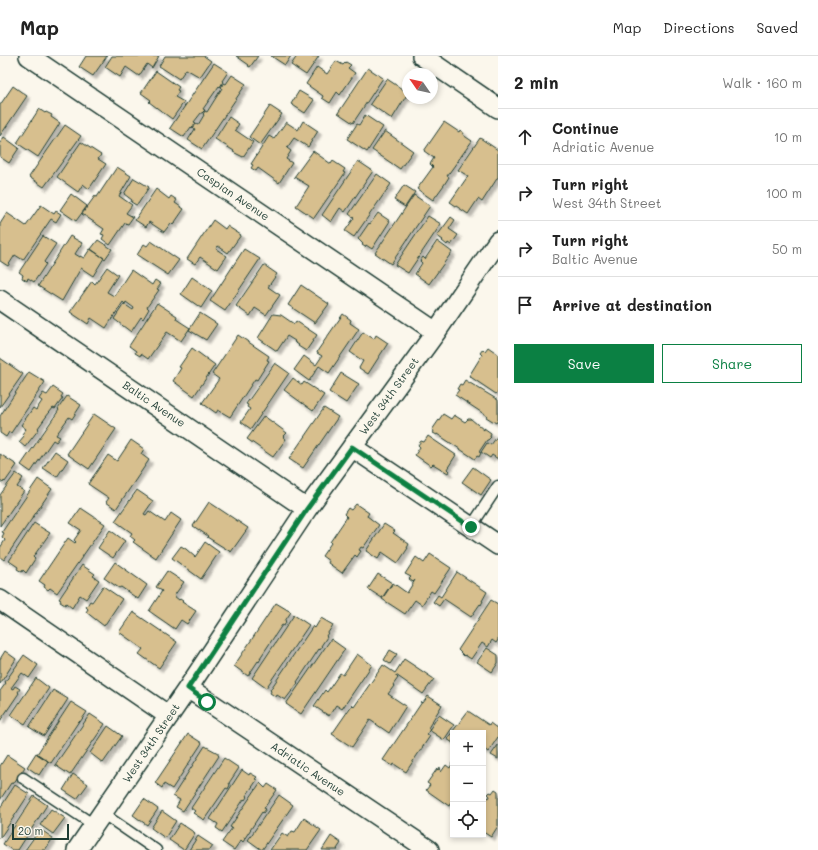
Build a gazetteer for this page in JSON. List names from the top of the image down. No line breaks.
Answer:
{"streets":{"street":["Caspian Avenue","West 34th Street","Baltic Avenue","Adriatic Avenue"]},"crossings":[["Caspian Avenue","West 34th Street"],["West 34th Street","Baltic Avenue"],["West 34th Street","Adriatic Avenue"]],"scale_bar":"20 m","north":"top left","page":{"header":"Map","nav":["Map","Directions","Saved"],"heading":["2 min","Walk · 160 m"],"list":[["Continue","Adriatic Avenue","10 m"],["Turn right","West 34th Street","100 m"],["Turn right","Baltic Avenue","50 m"],"Arrive at destination"],"buttons":["Save","Share"],"map_buttons":["+","−"],"scale":"20 m"}}
